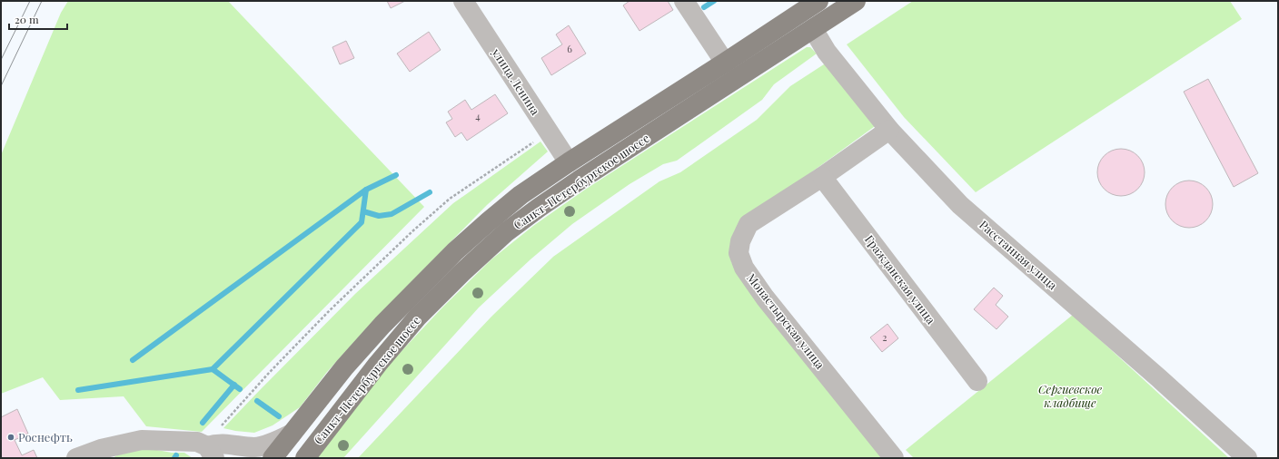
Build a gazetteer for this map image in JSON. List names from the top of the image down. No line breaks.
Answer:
{"streets":{"main road":["Санкт-Петербургское шоссе"],"street":["улица Ленина","Расстанная улица","Гражданская улица","Монастырская улица"]},"crossings":[["улица Ленина","Санкт-Петербургское шоссе"],["Санкт-Петербургское шоссе","Расстанная улица"],["Расстанная улица","Монастырская улица"],["Гражданская улица","Монастырская улица"]],"parks":["Сергиевское кладбище"],"places":["Роснефть"],"house_numbers":["6","4","2"],"scale_bar":"20 m"}
